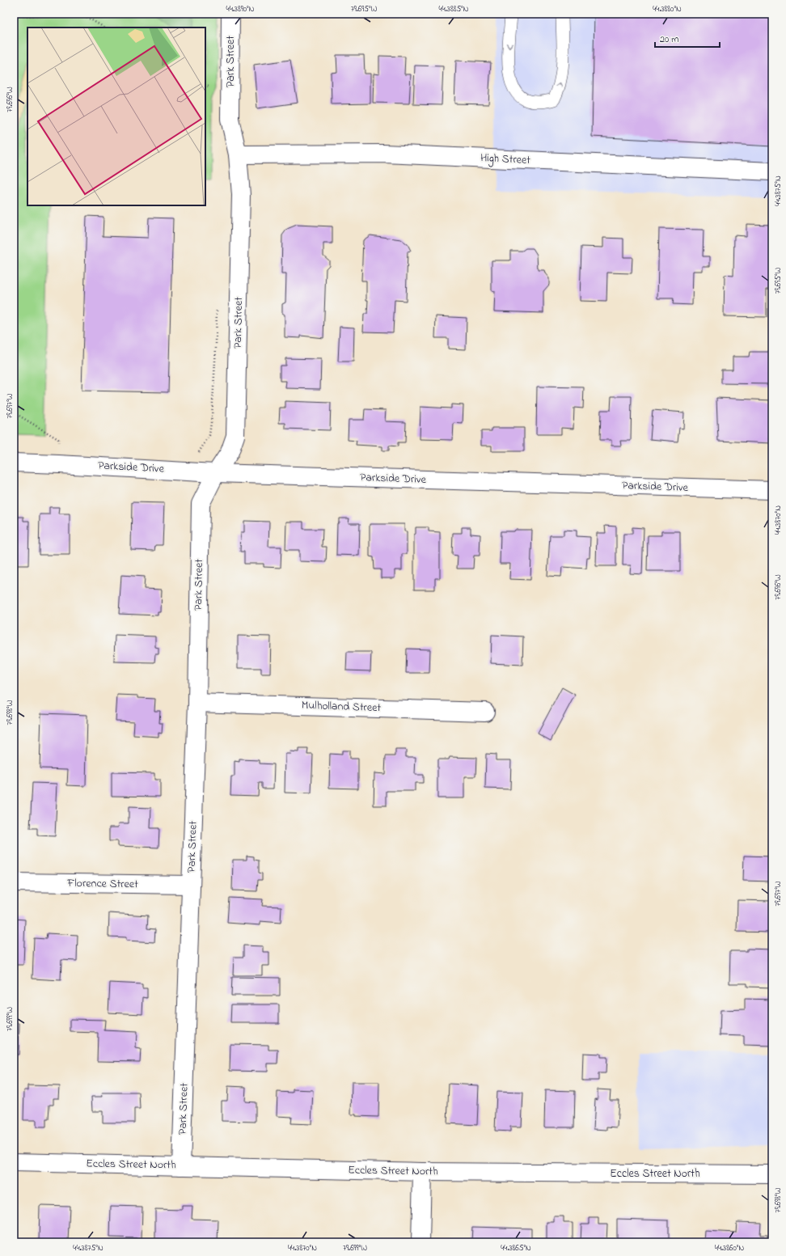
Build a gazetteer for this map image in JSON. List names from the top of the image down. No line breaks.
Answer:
{"streets":{"street":["Park Street","High Street","Parkside Drive","Mulholland Street","Florence Street","Eccles Street North"]},"crossings":[["Park Street","High Street"],["Park Street","Parkside Drive"],["Park Street","Mulholland Street"],["Park Street","Florence Street"],["Park Street","Eccles Street North"]],"scale_bar":"20 m","coordinates":["44.3890°N","79.695°W","44.3885°N","44.3880°N","79.696°W","44.3875°N","79.697°W","44.3870°N","79.698°W","79.699°W","44.3865°N","44.3860°N"]}
